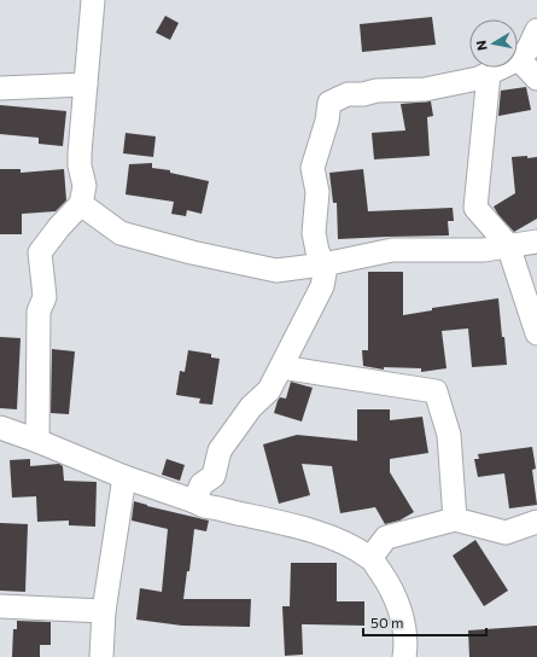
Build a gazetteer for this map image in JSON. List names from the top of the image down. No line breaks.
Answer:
{"scale_bar":"50 m","north":"left"}
